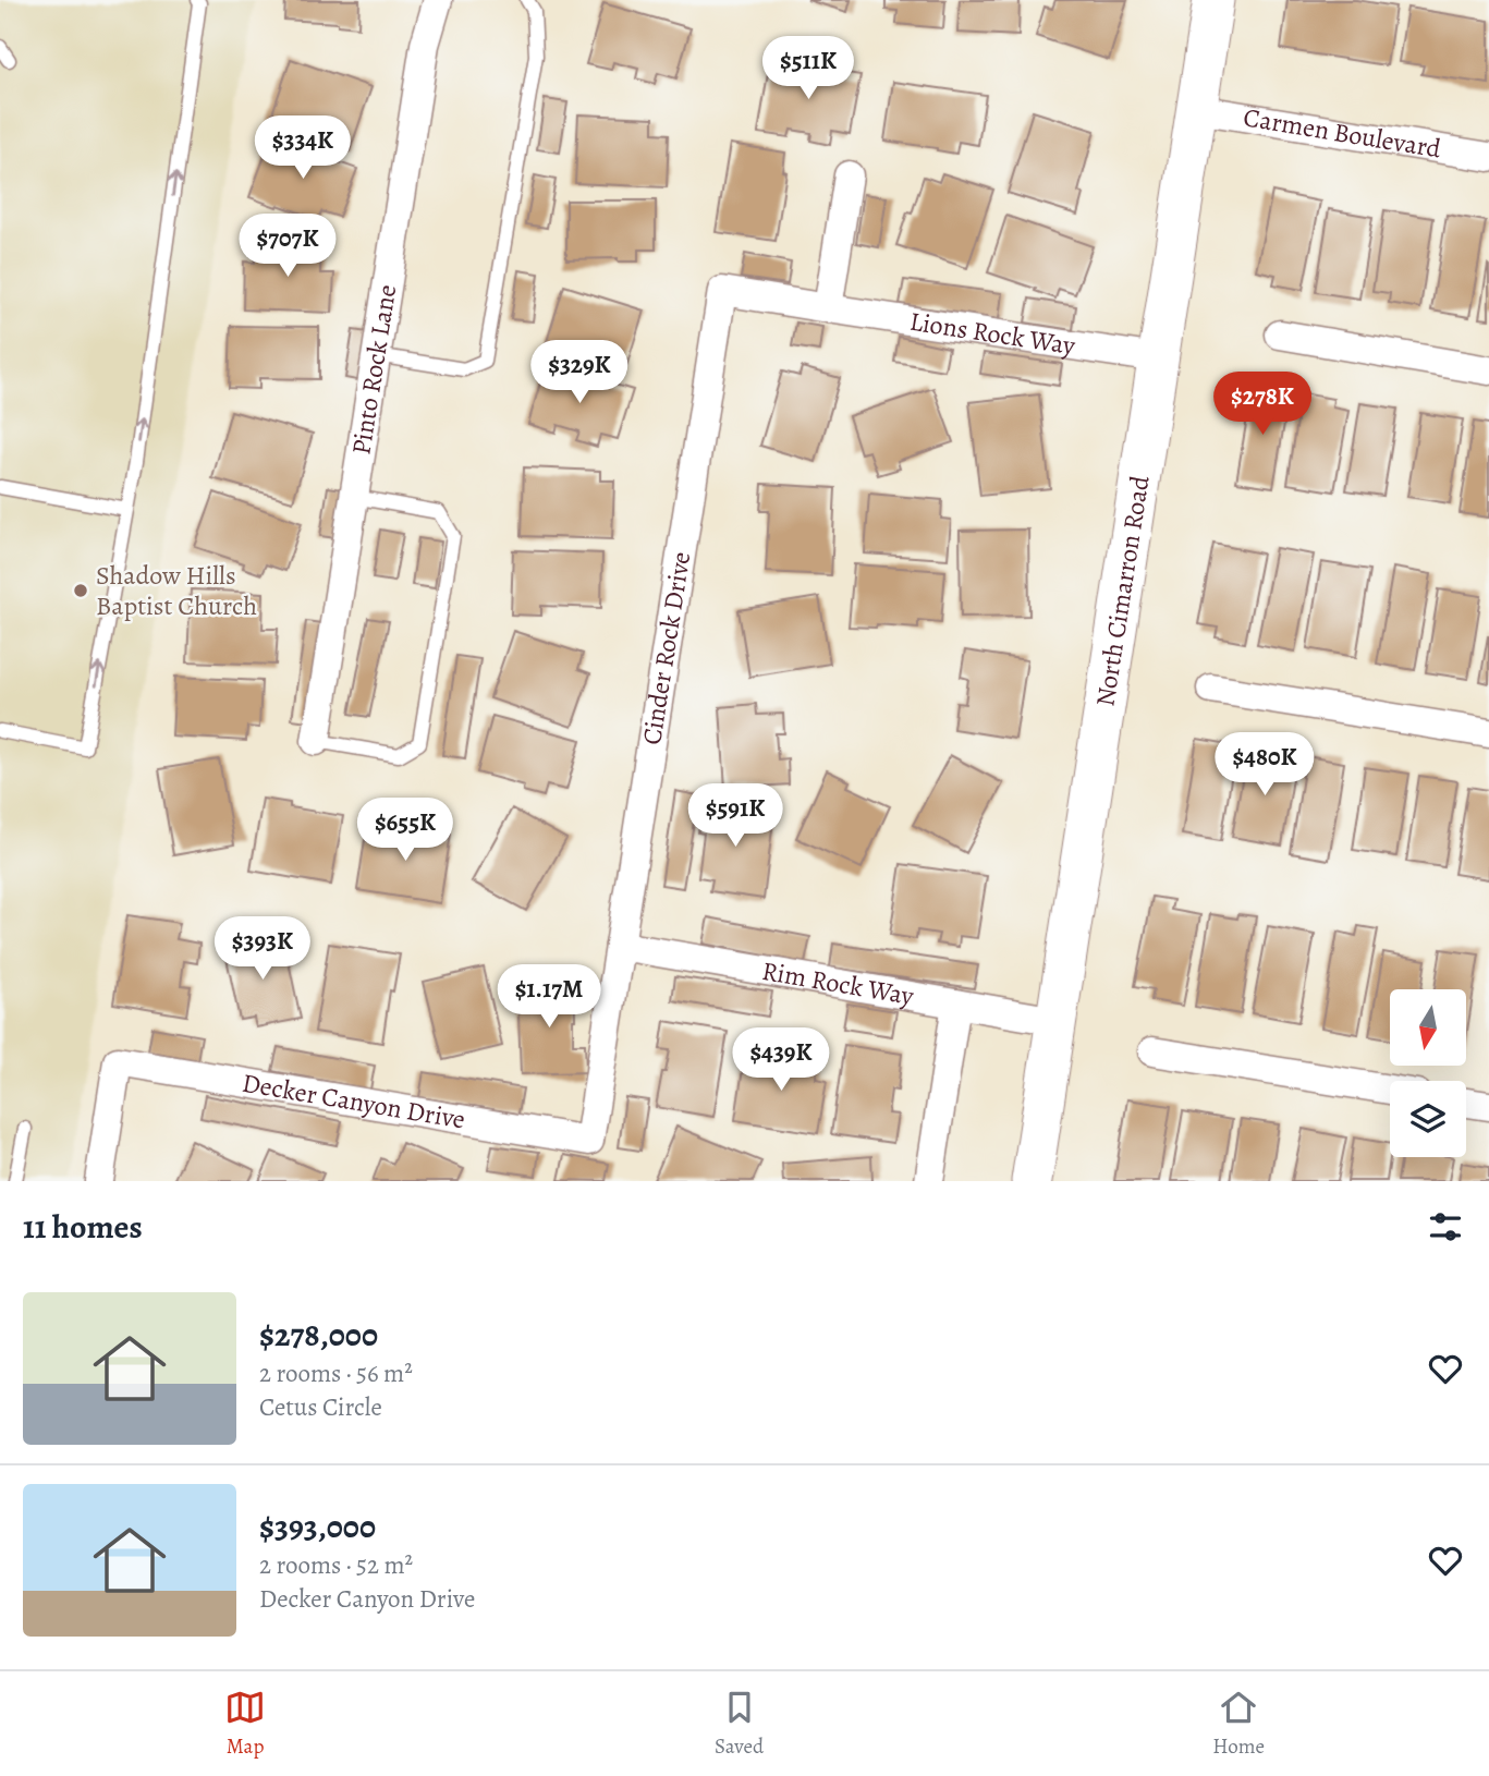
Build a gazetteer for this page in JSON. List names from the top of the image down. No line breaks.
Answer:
{"streets":{"street":["Carmen Boulevard","Lions Rock Way","Pinto Rock Lane","North Cimarron Road","Cinder Rock Drive","Rim Rock Way","Decker Canyon Drive"]},"crossings":[["Carmen Boulevard","North Cimarron Road"],["Lions Rock Way","North Cimarron Road"],["Lions Rock Way","Cinder Rock Drive"],["North Cimarron Road","Rim Rock Way"],["Cinder Rock Drive","Rim Rock Way"],["Cinder Rock Drive","Decker Canyon Drive"]],"places":["Shadow Hills Baptist Church"],"north":"bottom","page":{"price":["$511K","$334K","$707K","$329K","$278K","$480K","$591K","$655K","$393K","$1.17M","$439K"],"heading":"11 homes","list":[{"name":"$278,000","note":"2 rooms · 56 m² · Cetus Circle"},{"name":"$393,000","note":"2 rooms · 52 m² · Decker Canyon Drive"}],"tabs":["Map","Saved","Home"]}}
